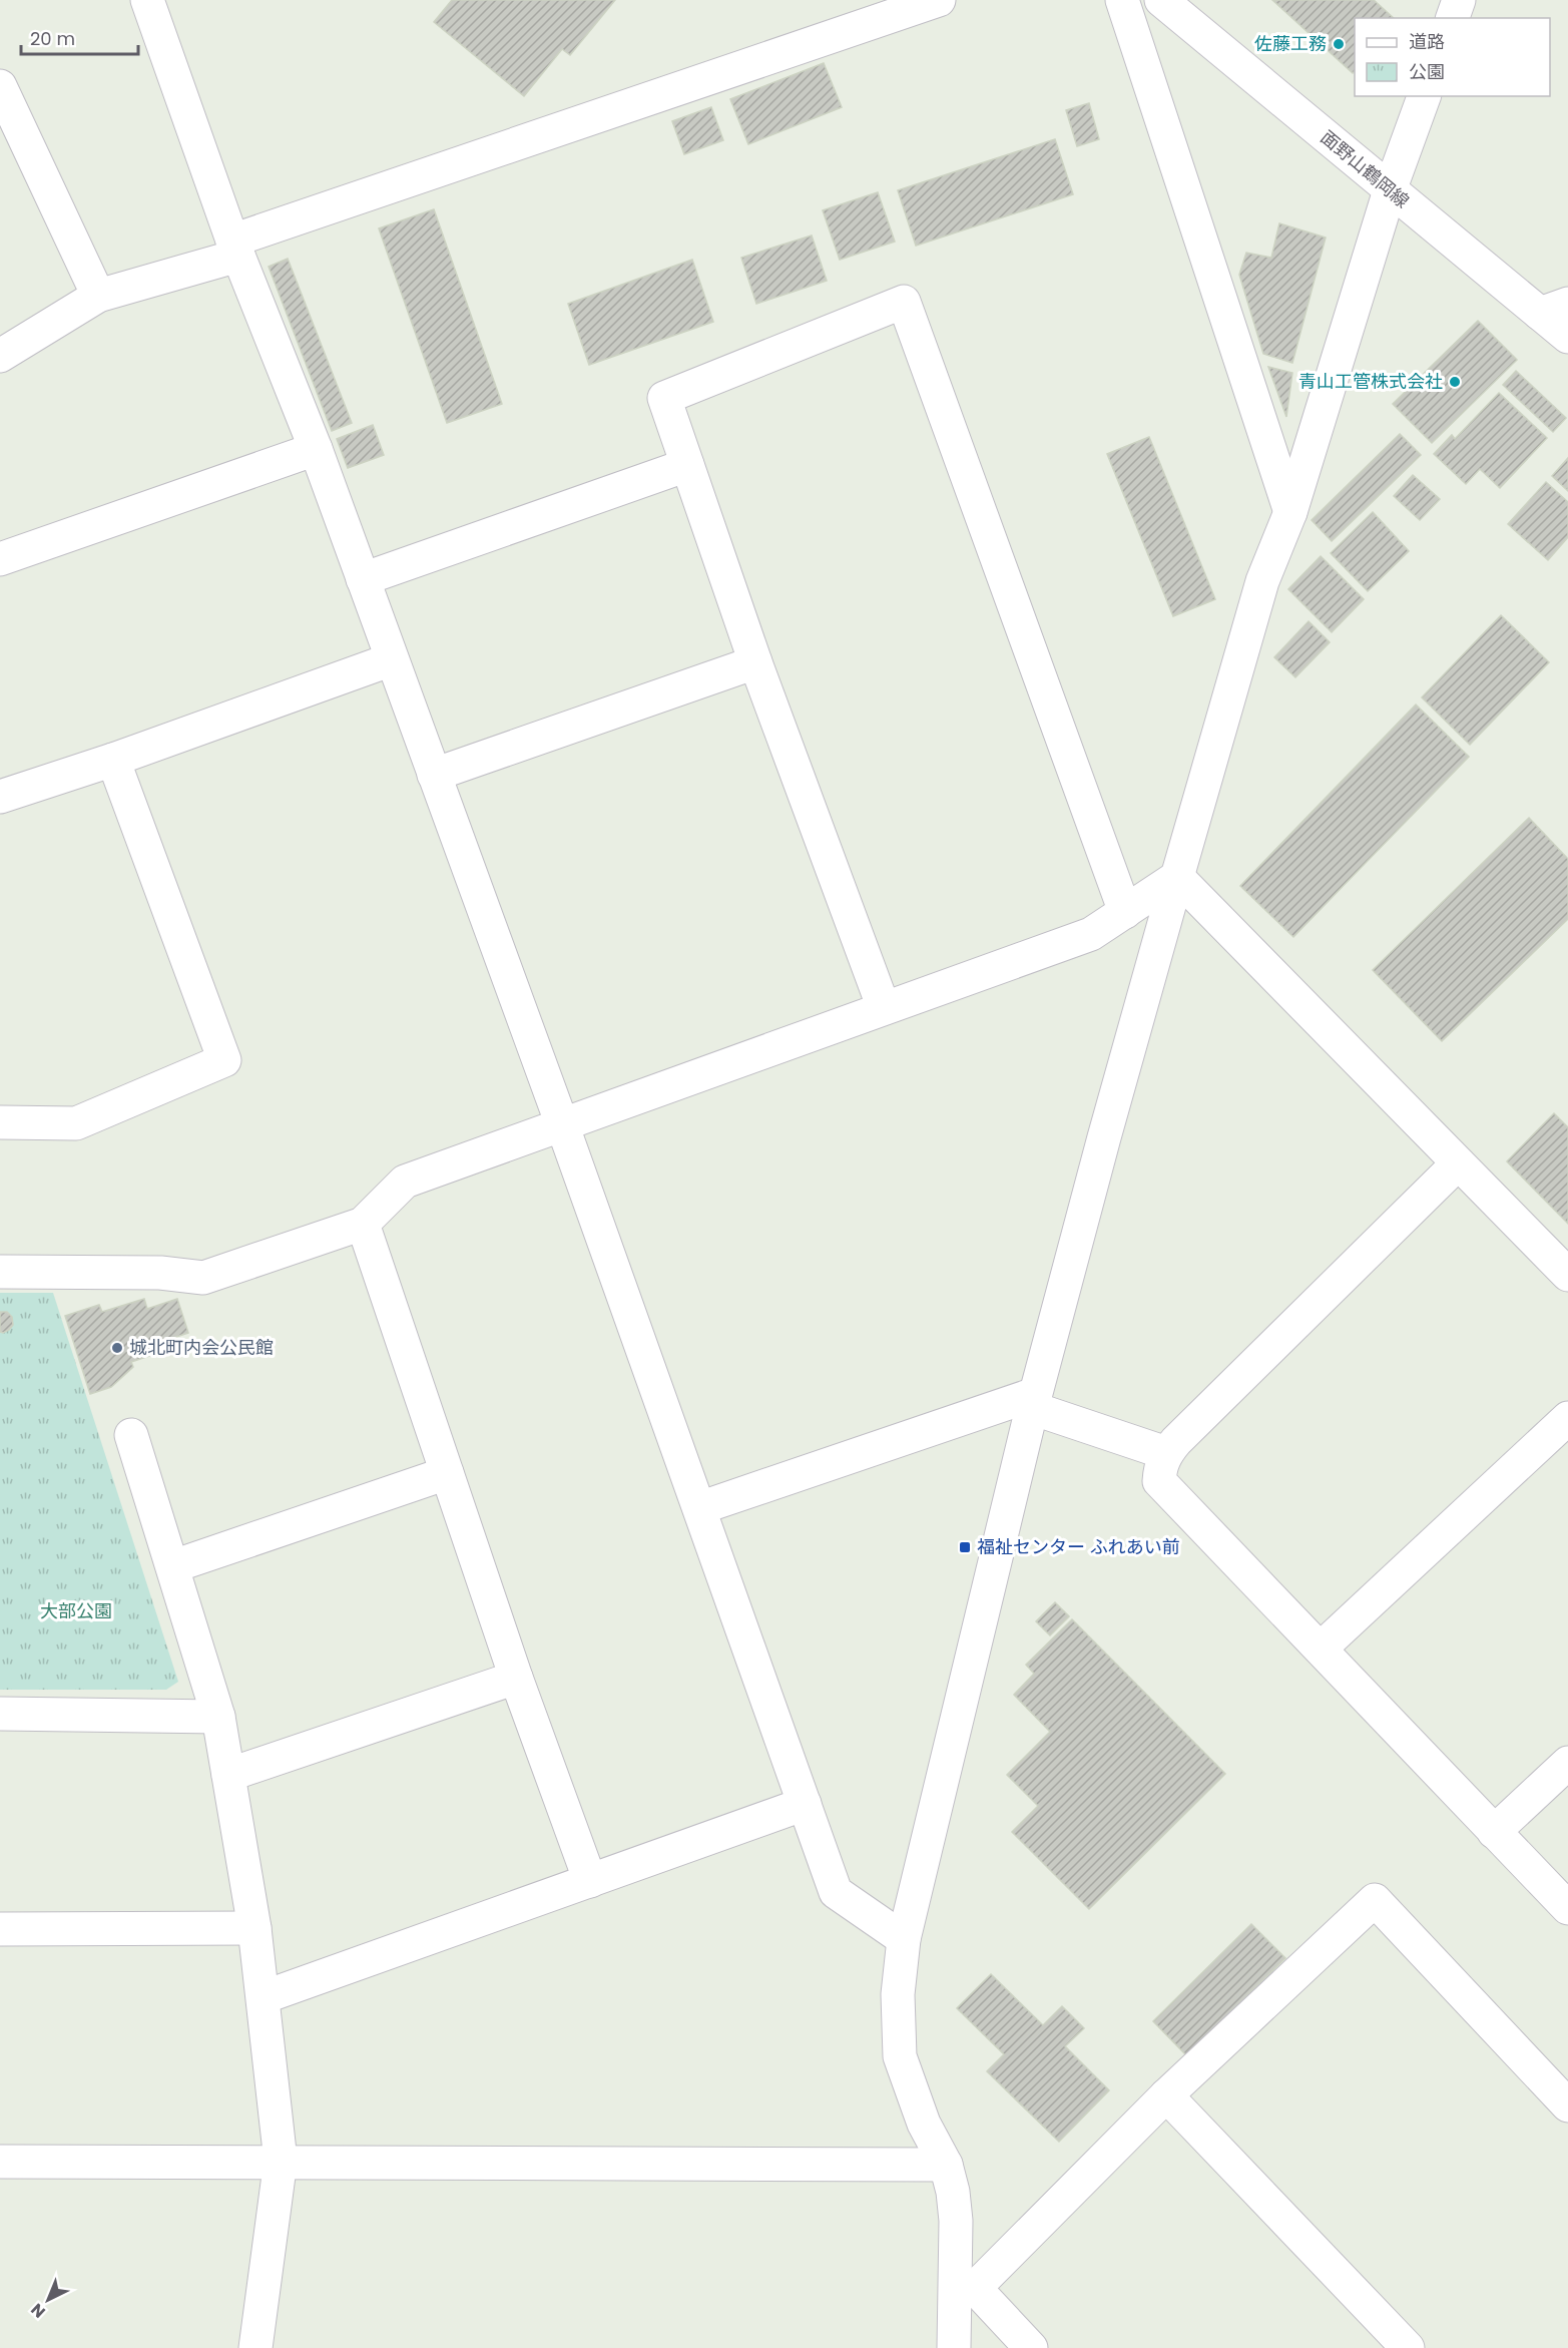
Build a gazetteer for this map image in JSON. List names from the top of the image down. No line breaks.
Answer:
{"streets":{"street":["面野山鶴岡線"]},"parks":["大部公園"],"places":{"other":["佐藤工務","青山工管株式会社","城北町内会公民館"],"transit":["福祉センター ふれあい前"]},"legend":["道路","公園"],"scale_bar":"20 m","north":"bottom left"}
